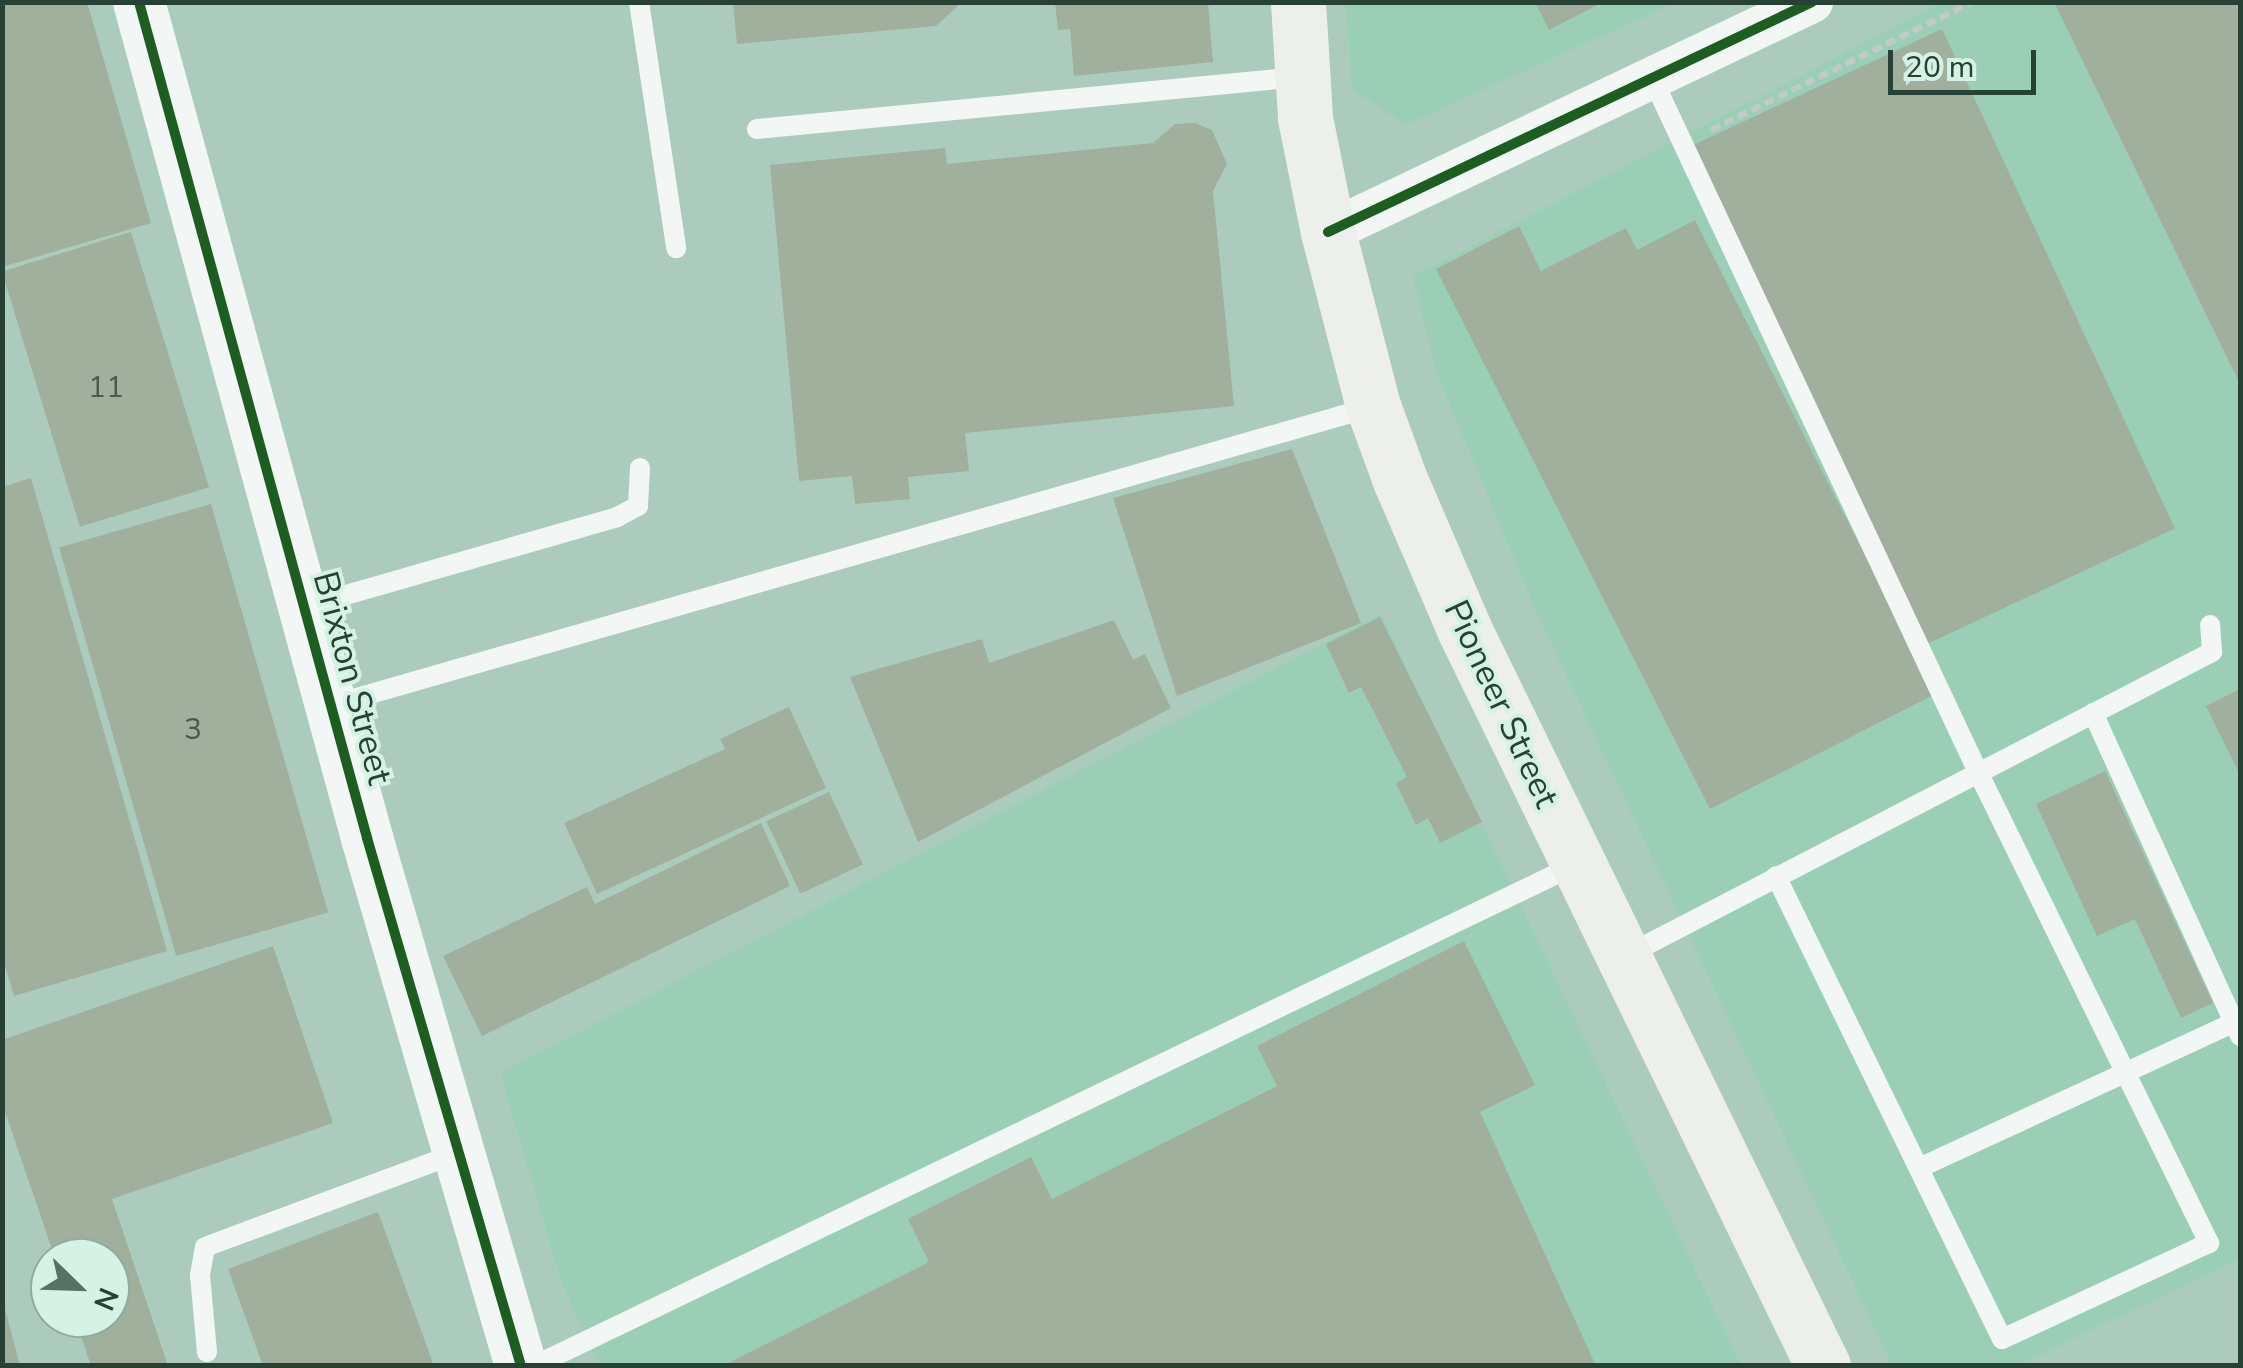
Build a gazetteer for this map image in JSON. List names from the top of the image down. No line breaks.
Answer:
{"streets":{"main road":["Pioneer Street"],"street":["Brixton Street"]},"house_numbers":["11","3"],"scale_bar":"20 m","north":"bottom right"}
